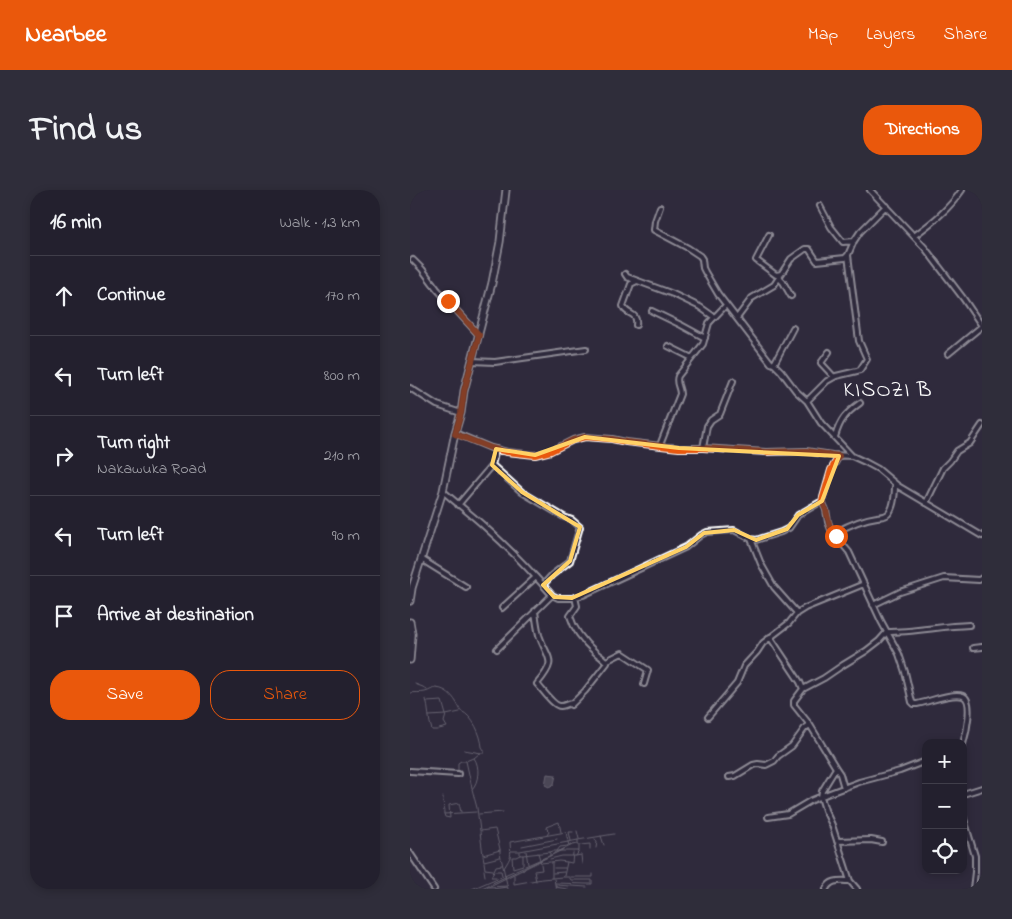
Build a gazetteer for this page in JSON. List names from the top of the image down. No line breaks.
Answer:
{"districts":["KISOZI B"],"page":{"header":"Nearbee","nav":["Map","Layers","Share"],"title":"Find us","buttons":["Directions",["Save","Share"]],"heading":["16 min","Walk · 1.3 km"],"list":[["Continue","170 m"],["Turn left","800 m"],["Turn right","Nakawuka Road","210 m"],["Turn left","90 m"],"Arrive at destination"],"map_buttons":["+","−"]}}
